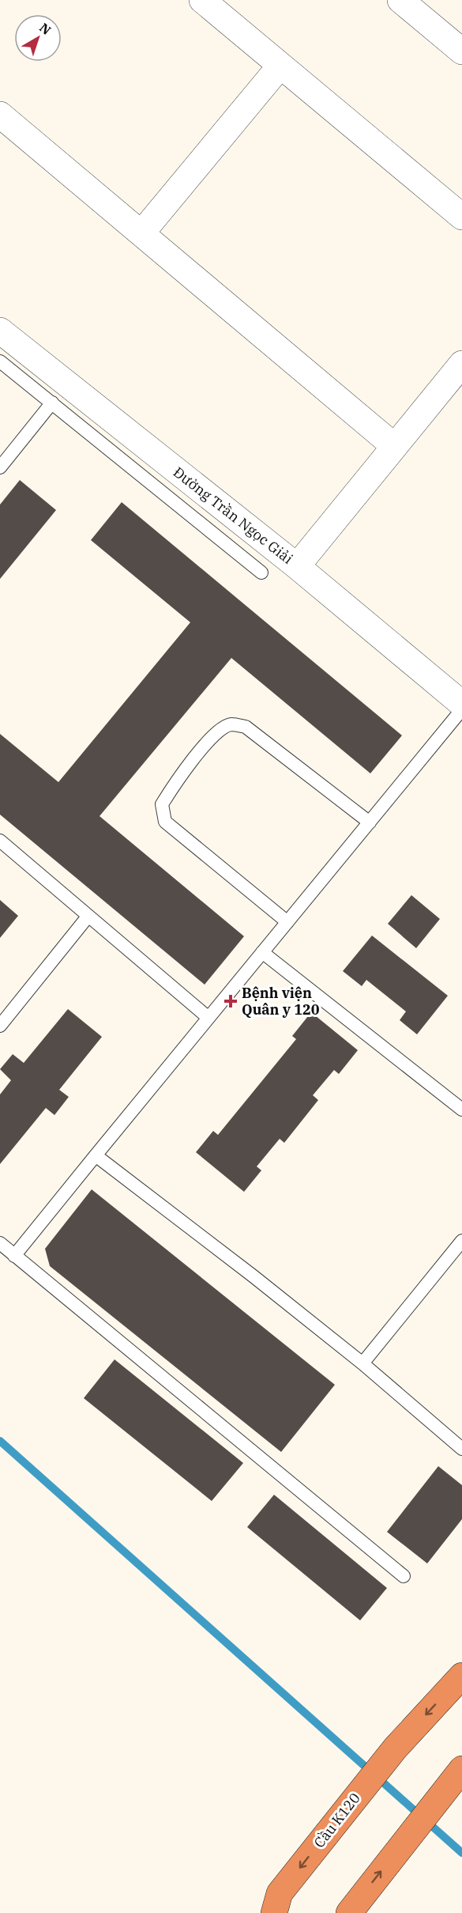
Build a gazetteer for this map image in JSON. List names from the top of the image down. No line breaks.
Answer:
{"streets":{"highway":["Cầu K120"],"street":["Đường Trần Ngọc Giải"]},"places":{"health":["Bệnh viện Quân y 120"]},"north":"top right"}
